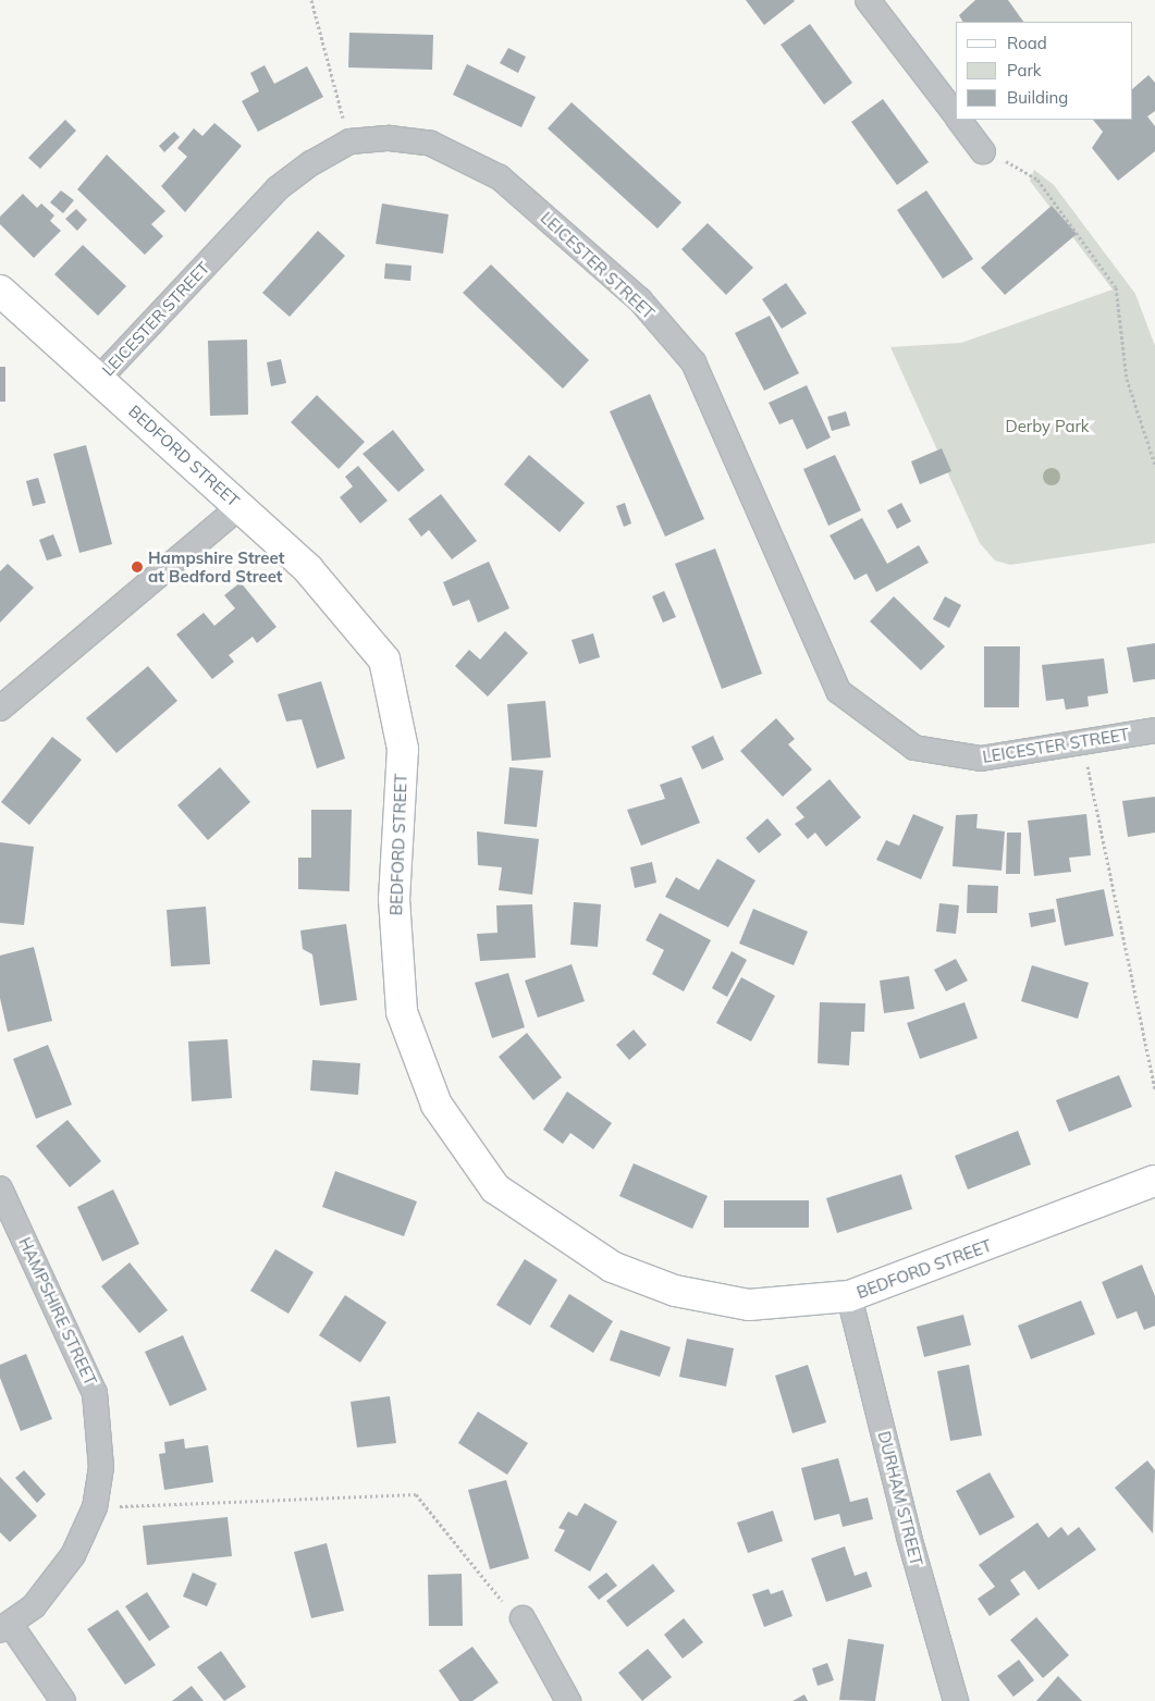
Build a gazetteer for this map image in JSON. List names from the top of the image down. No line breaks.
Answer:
{"streets":{"street":["LEICESTER STREET","BEDFORD STREET","HAMPSHIRE STREET","DURHAM STREET"]},"crossings":[["LEICESTER STREET","BEDFORD STREET"],["BEDFORD STREET","DURHAM STREET"]],"parks":["Derby Park"],"places":["Hampshire Street at Bedford Street"],"legend":["Road","Park","Building"]}
